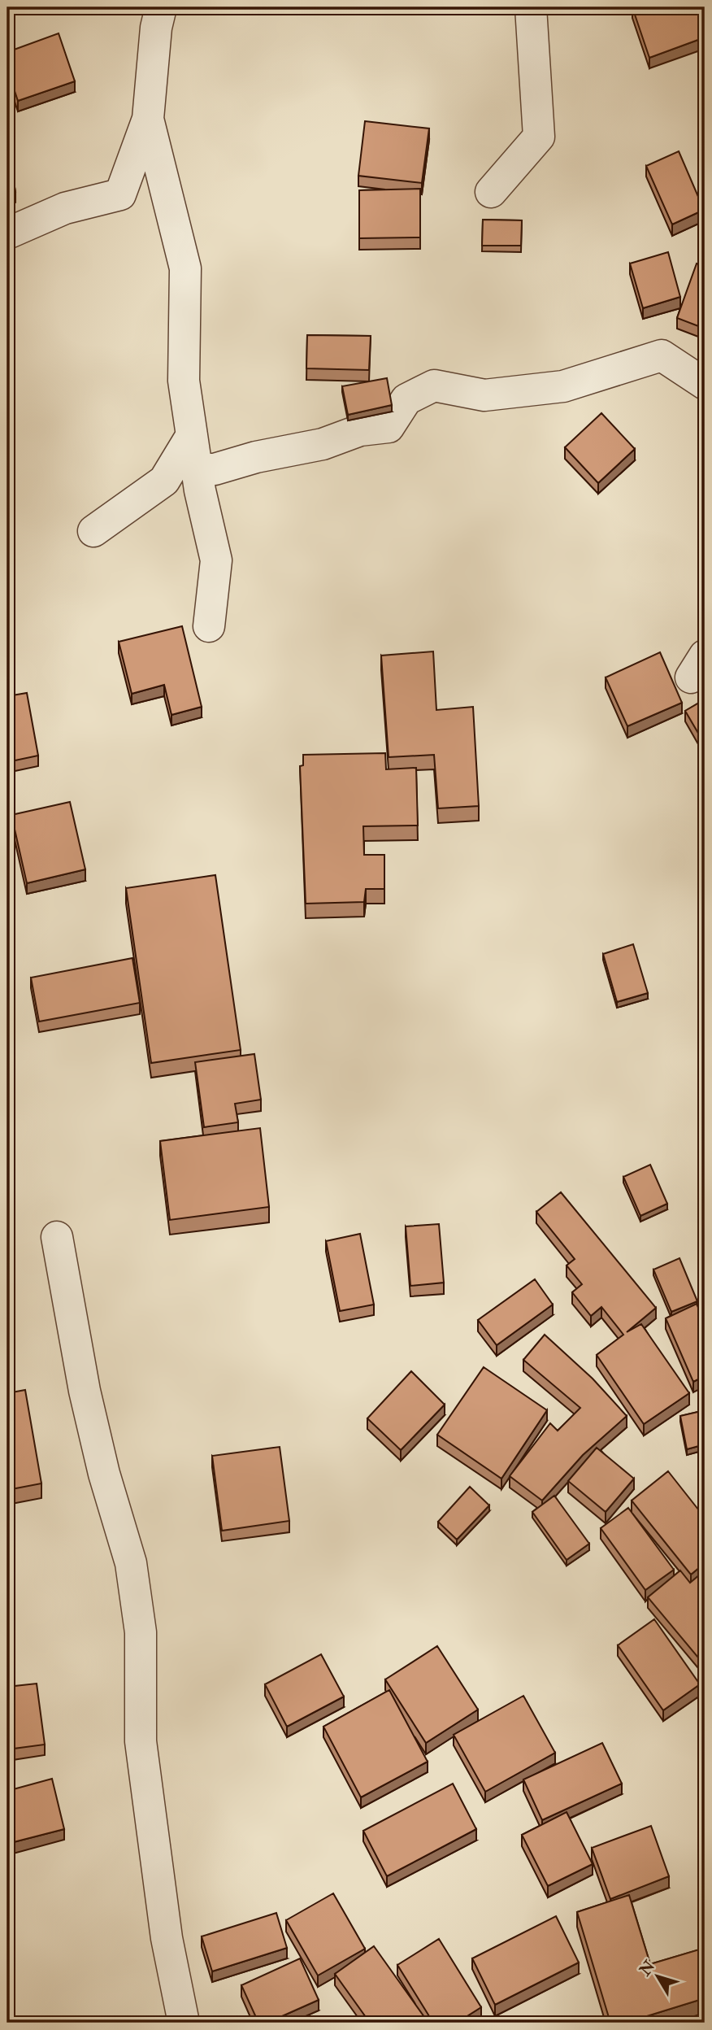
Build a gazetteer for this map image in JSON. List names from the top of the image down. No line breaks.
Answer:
{"north":"top left"}
